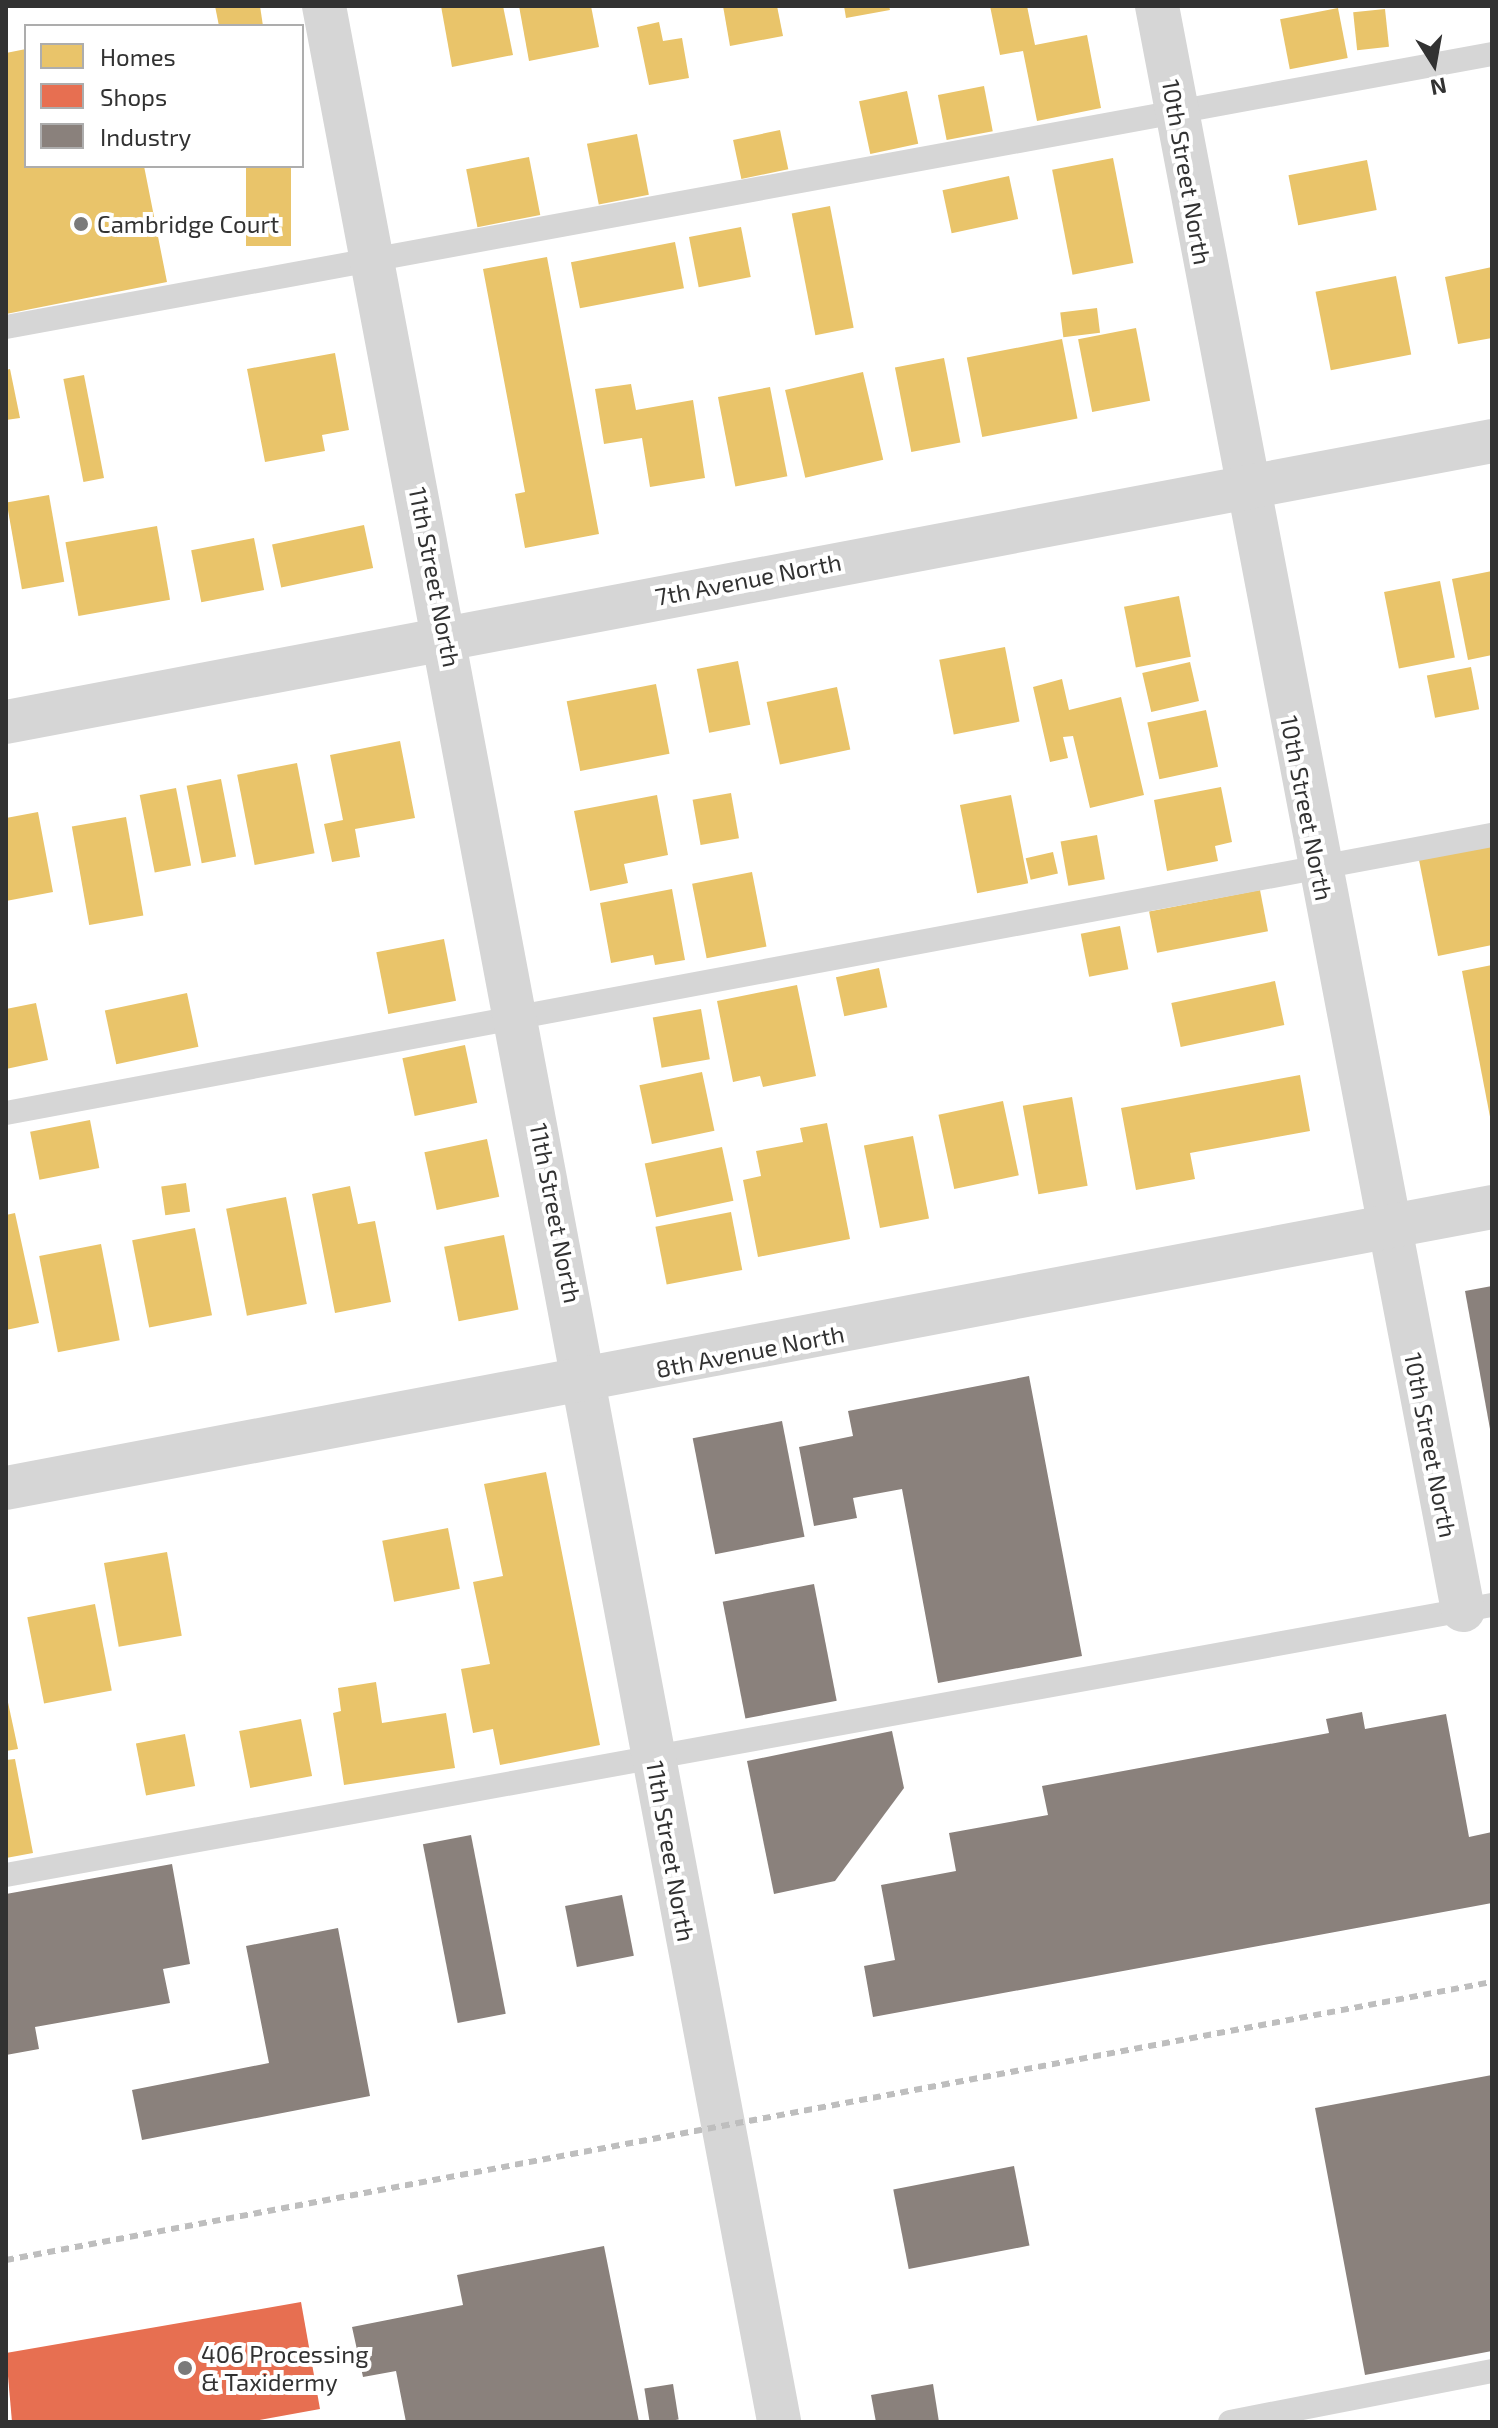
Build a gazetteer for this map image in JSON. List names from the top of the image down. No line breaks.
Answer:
{"streets":{"street":["10th Street North","11th Street North","7th Avenue North","8th Avenue North"]},"crossings":[["10th Street North","7th Avenue North"],["10th Street North","8th Avenue North"],["11th Street North","7th Avenue North"],["11th Street North","8th Avenue North"]],"places":["Cambridge Court","406 Processing & Taxidermy"],"legend":["Homes","Shops","Industry"],"north":"bottom"}
